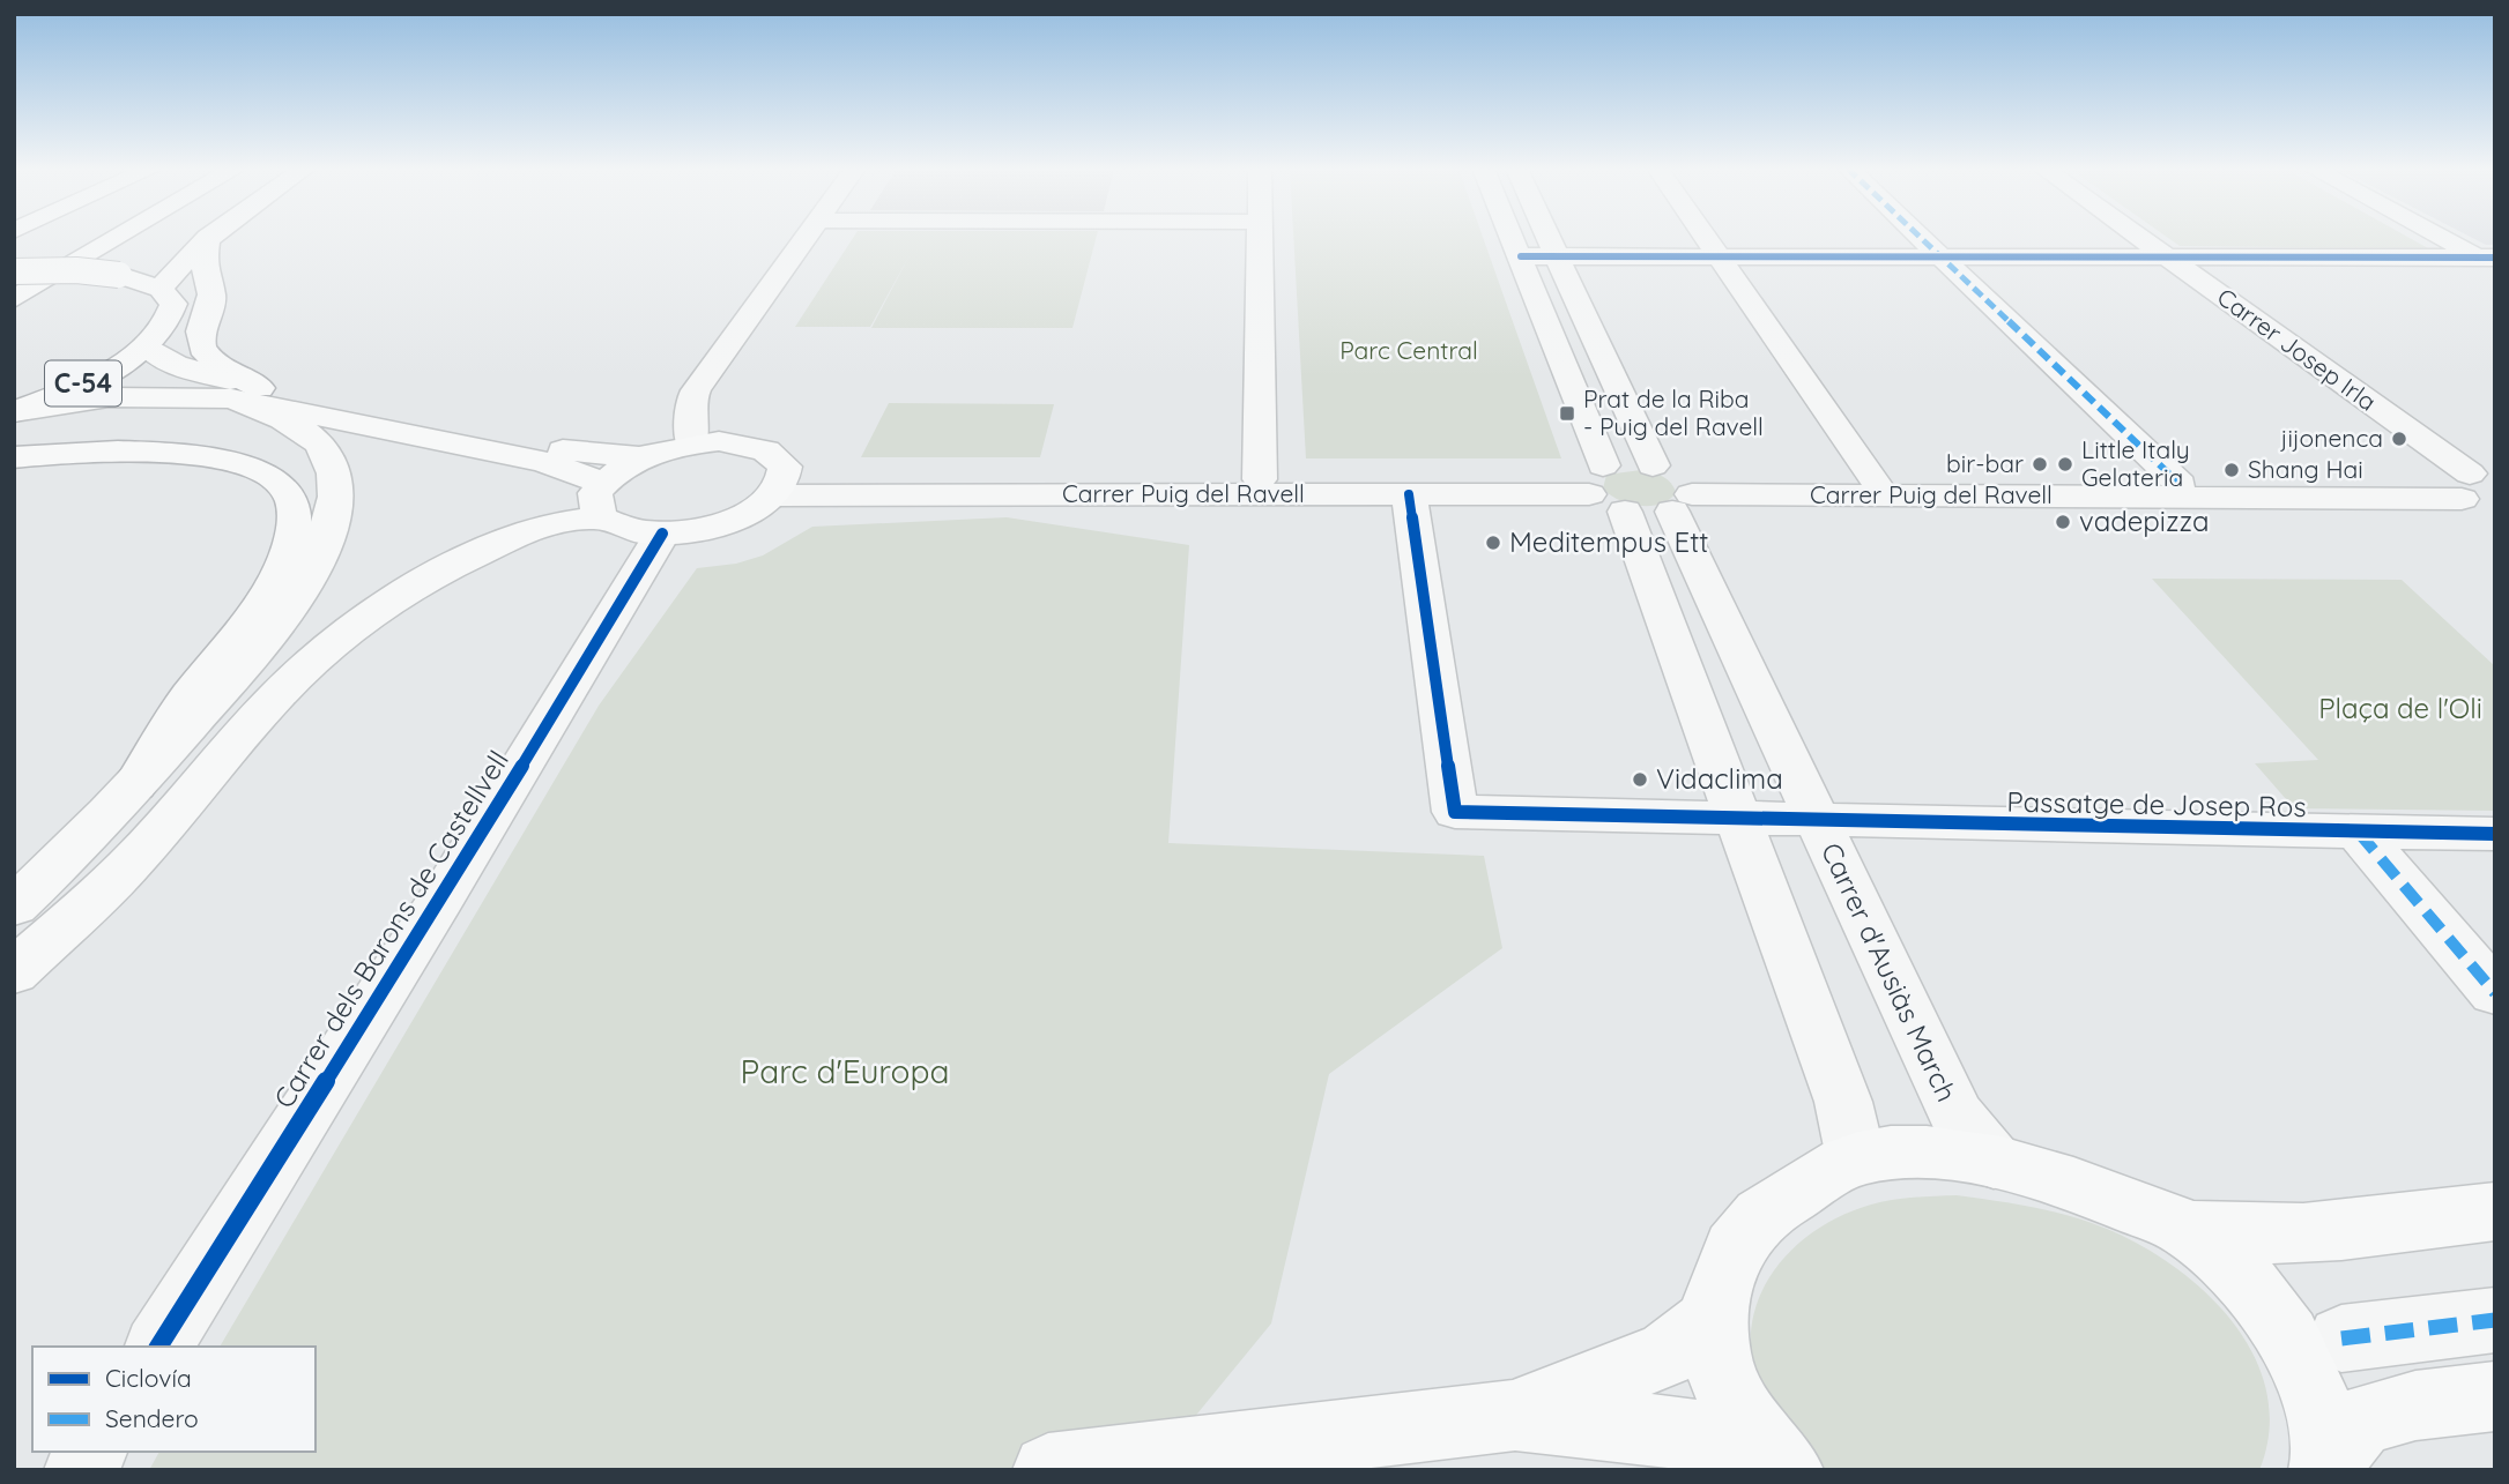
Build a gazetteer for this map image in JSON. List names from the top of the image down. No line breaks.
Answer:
{"streets":{"main road":["C-54"],"street":["Carrer Josep Irla","Carrer Puig del Ravell","Passatge de Josep Ros","Carrer dels Barons de Castellvell","Carrer d'Ausiàs March"]},"crossings":[["Carrer Josep Irla","Carrer Puig del Ravell"],["Carrer Puig del Ravell","Passatge de Josep Ros"],["Carrer Puig del Ravell","Carrer d'Ausiàs March"],["Passatge de Josep Ros","Carrer d'Ausiàs March"]],"parks":["Parc Central","Plaça de l'Oli","Parc d'Europa"],"places":{"transit":["Prat de la Riba - Puig del Ravell"],"other":["jijonenca","bir-bar","Little Italy Gelateria","Shang Hai","vadepizza","Meditempus Ett","Vidaclima"]},"legend":["Ciclovía","Sendero"]}
